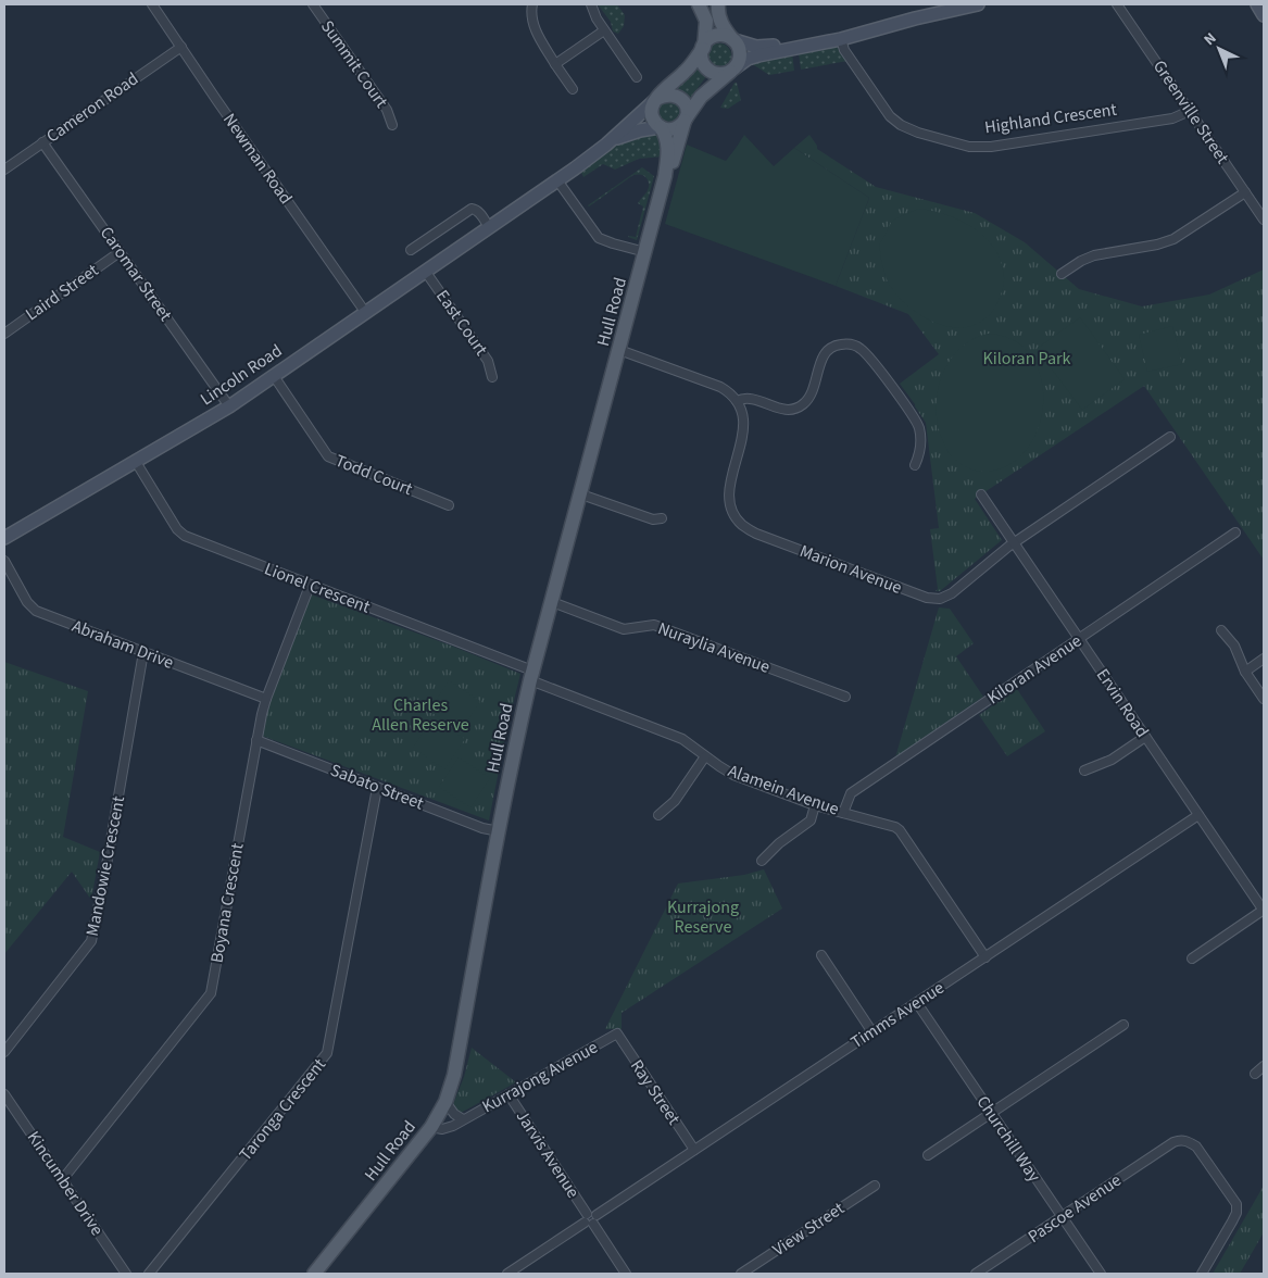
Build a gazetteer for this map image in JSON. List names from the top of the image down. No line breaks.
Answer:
{"streets":{"main road":["Hull Road","Lincoln Road"],"street":["Summit Court","Cameron Road","Greenville Street","Highland Crescent","Newman Road","Caromar Street","Laird Street","East Court","Todd Court","Marion Avenue","Lionel Crescent","Abraham Drive","Nuraylia Avenue","Kiloran Avenue","Ervin Road","Sabato Street","Alamein Avenue","Mandowie Crescent","Boyana Crescent","Timms Avenue","Kurrajong Avenue","Ray Street","Taronga Crescent","Churchill Way","Jarvis Avenue","Kincumber Drive","Pascoe Avenue","View Street"]},"crossings":[["Cameron Road","Newman Road"],["Cameron Road","Caromar Street"],["Greenville Street","Highland Crescent"],["Newman Road","Lincoln Road"],["Caromar Street","Laird Street"],["Caromar Street","Lincoln Road"],["Hull Road","Lincoln Road"],["Hull Road","Lionel Crescent"],["Hull Road","Nuraylia Avenue"],["Hull Road","Sabato Street"],["Hull Road","Alamein Avenue"],["Hull Road","Kurrajong Avenue"],["East Court","Lincoln Road"],["Lincoln Road","Todd Court"],["Lincoln Road","Lionel Crescent"],["Marion Avenue","Ervin Road"],["Lionel Crescent","Alamein Avenue"],["Lionel Crescent","Boyana Crescent"],["Abraham Drive","Mandowie Crescent"],["Abraham Drive","Boyana Crescent"],["Kiloran Avenue","Ervin Road"],["Kiloran Avenue","Alamein Avenue"],["Ervin Road","Timms Avenue"],["Sabato Street","Boyana Crescent"],["Sabato Street","Taronga Crescent"],["Alamein Avenue","Timms Avenue"],["Boyana Crescent","Kincumber Drive"],["Timms Avenue","Ray Street"],["Timms Avenue","Churchill Way"],["Timms Avenue","Jarvis Avenue"],["Kurrajong Avenue","Ray Street"],["Kurrajong Avenue","Jarvis Avenue"],["Churchill Way","Pascoe Avenue"]],"parks":["Kiloran Park","Charles Allen Reserve","Kurrajong Reserve"],"north":"top left"}
